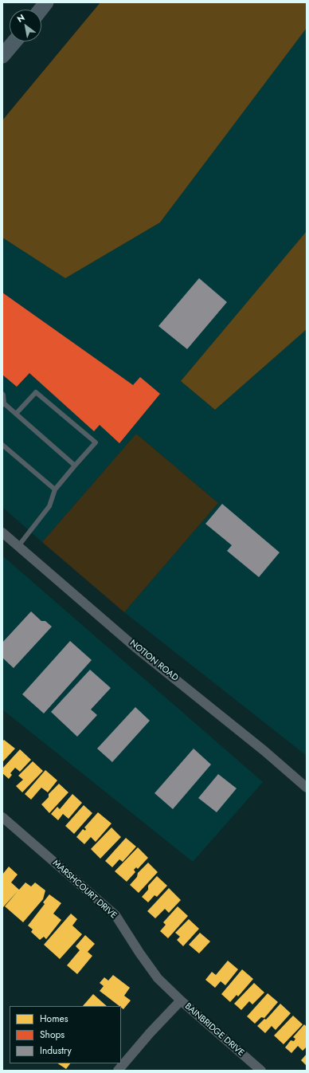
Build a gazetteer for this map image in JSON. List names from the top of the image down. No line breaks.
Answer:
{"streets":{"street":["NOTION ROAD","MARSHCOURT DRIVE","BAINBRIDGE DRIVE"]},"crossings":[["MARSHCOURT DRIVE","BAINBRIDGE DRIVE"]],"legend":["Homes","Shops","Industry"],"north":"top left"}
